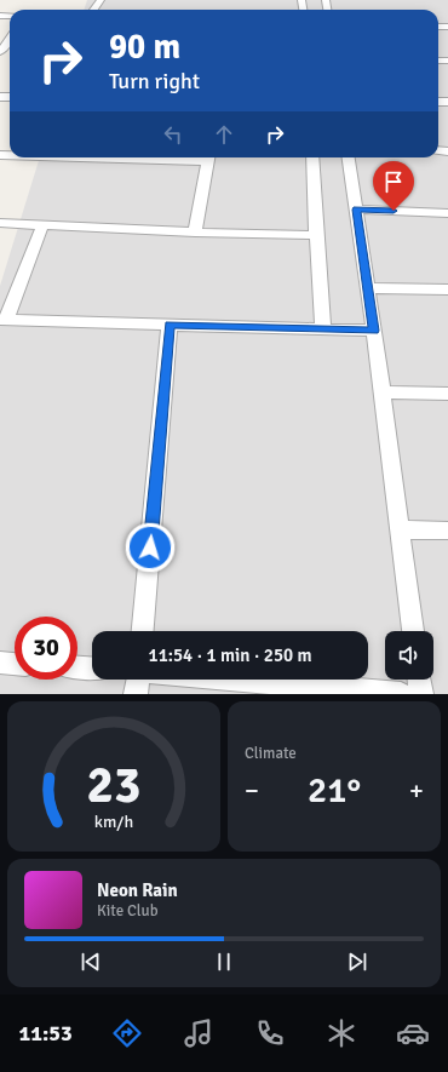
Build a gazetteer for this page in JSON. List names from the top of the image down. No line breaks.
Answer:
{"page":{"turn":["90 m","Turn right"],"limit":"30","trip":"11:54 · 1 min · 250 m","tile":"Climate","heat":["−","21°","+"],"song":["Neon Rain","Kite Club"],"tabs":"11:53","gauge":["23","km/h"]}}
